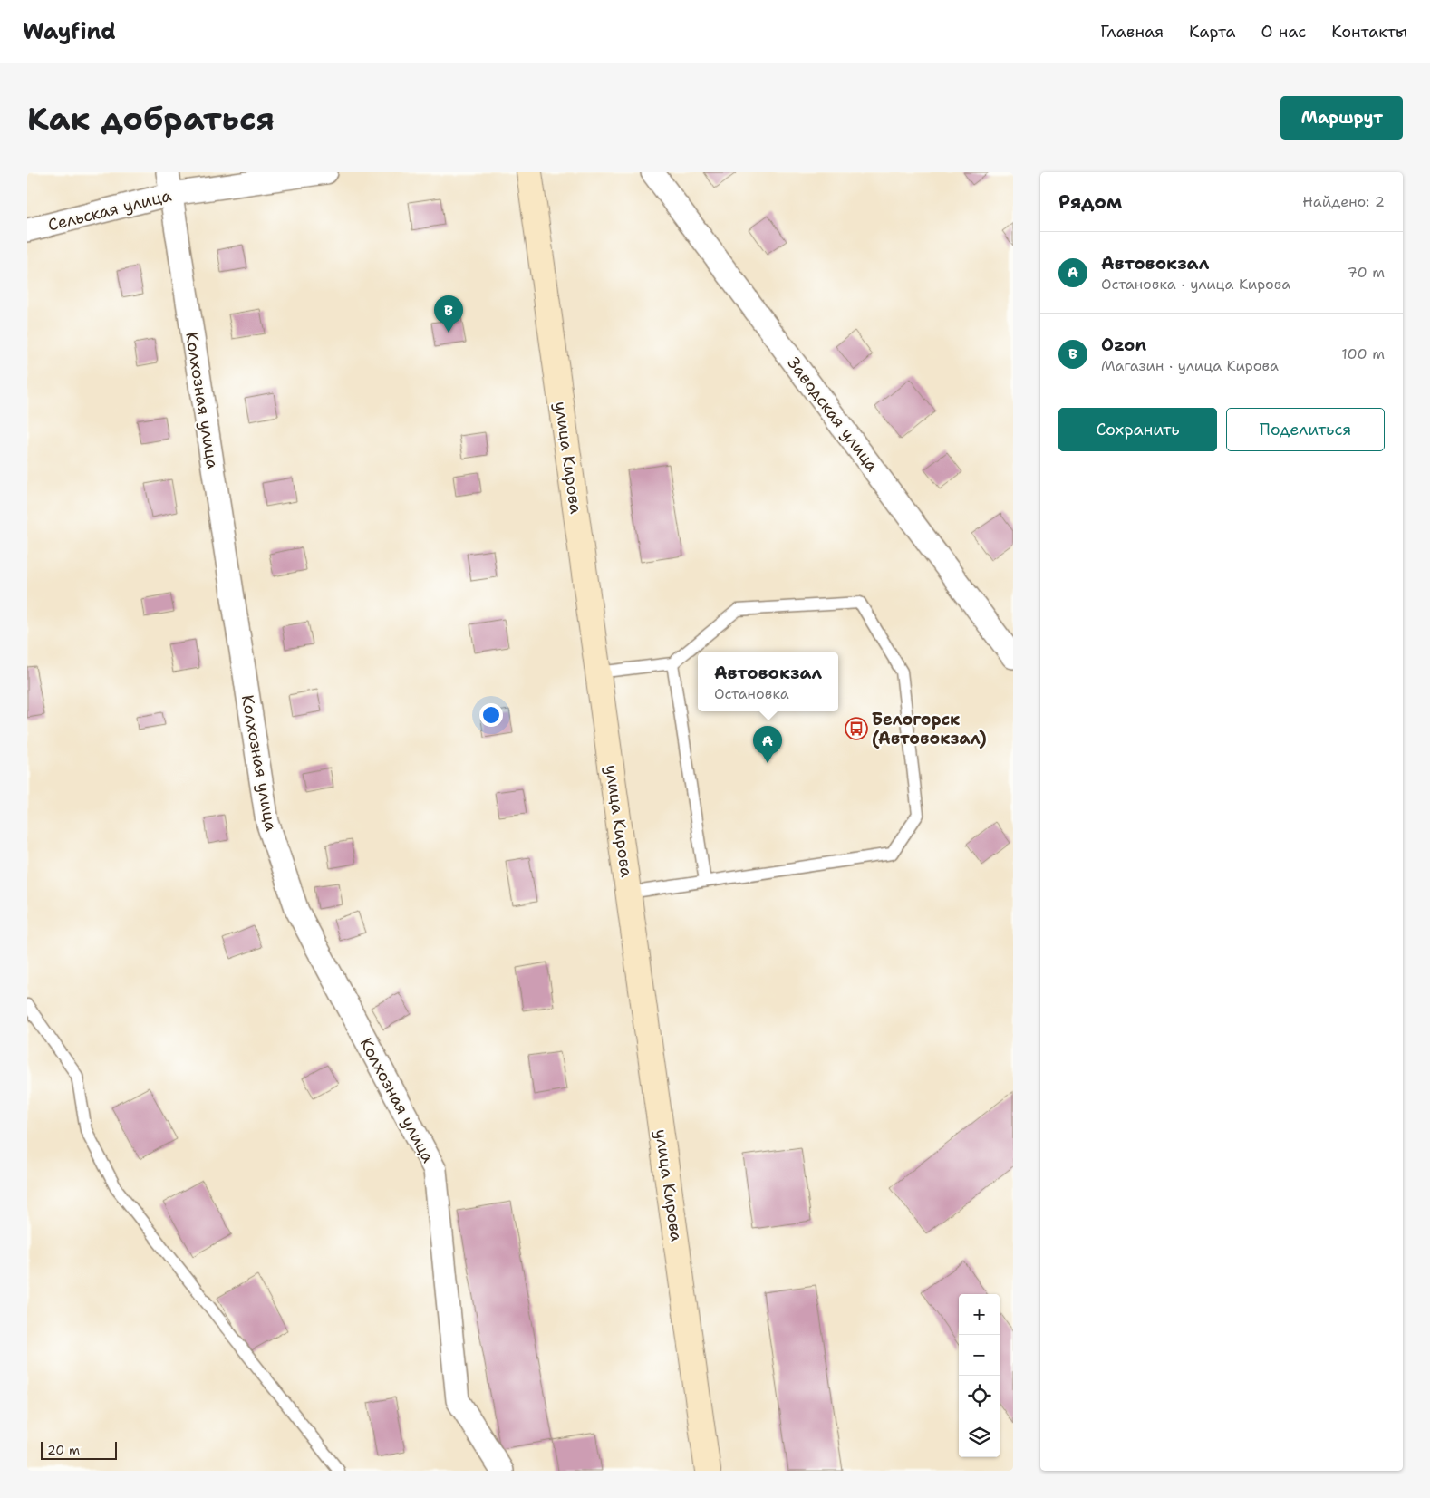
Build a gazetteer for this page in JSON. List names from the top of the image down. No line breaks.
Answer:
{"streets":{"main road":["улица Кирова"],"street":["Сельская улица","Колхозная улица","Заводская улица"]},"crossings":[["Сельская улица","Колхозная улица"]],"places":{"bus stop":["Белогорск (Автовокзал)"]},"scale_bar":"20 m","page":{"header":"Wayfind","nav":["Главная","Карта","О нас","Контакты"],"buttons":["Маршрут",["Сохранить","Поделиться"]],"title":"Как добраться","heading":["Рядом","Найдено: 2"],"list":[{"mark":"A","name":"Автовокзал","note":"Остановка · улица Кирова","value":"70 m"},{"mark":"B","name":"Ozon","note":"Магазин · улица Кирова","value":"100 m"}],"pins":["B","A"],"popup":["Автовокзал","Остановка"],"map_buttons":["+","−"],"scale":"20 m"}}
